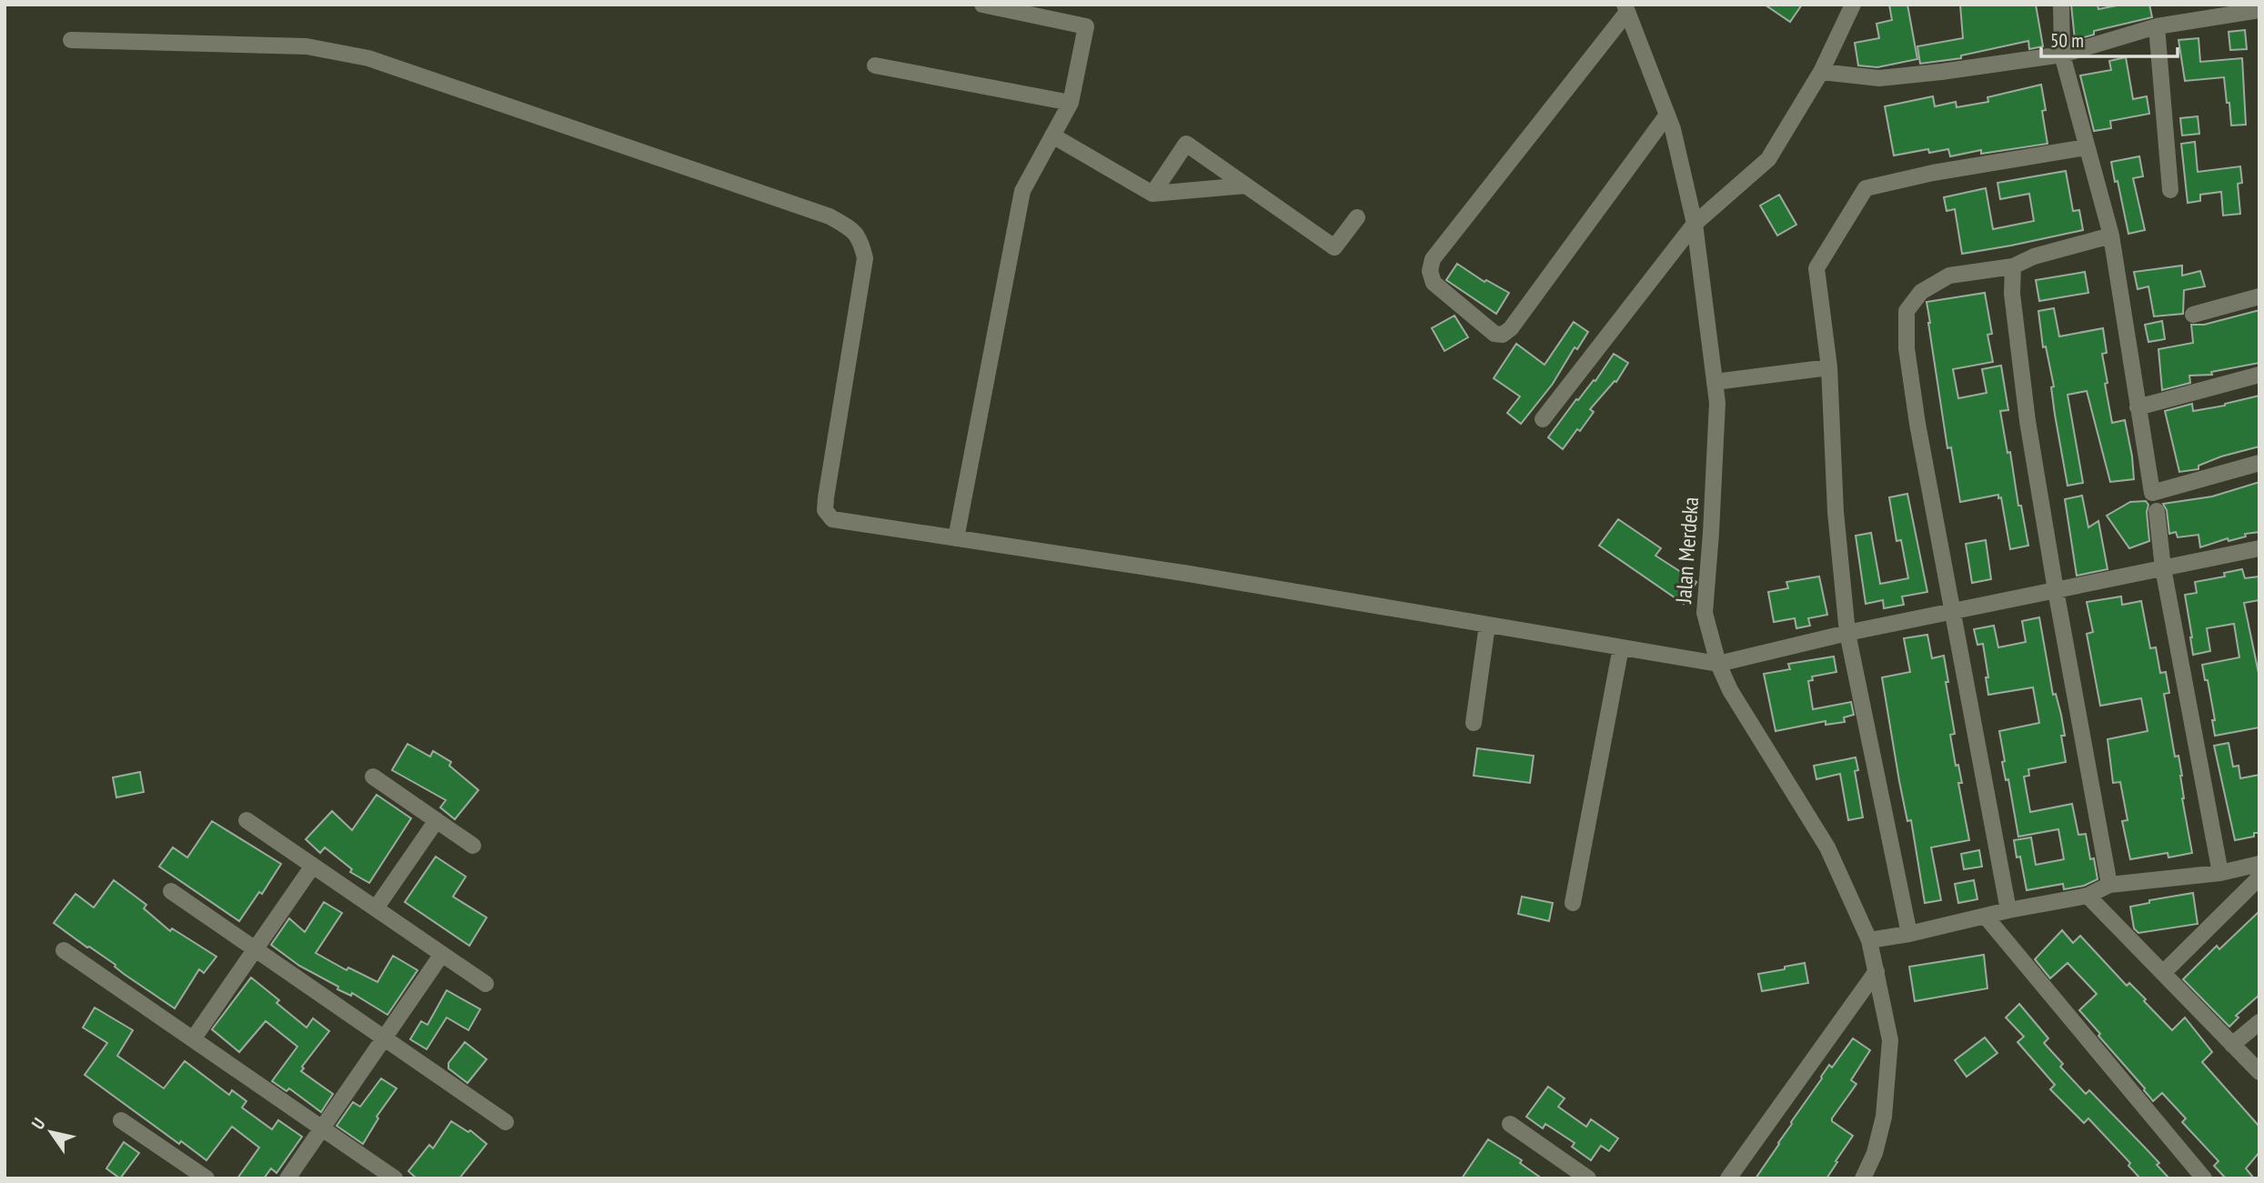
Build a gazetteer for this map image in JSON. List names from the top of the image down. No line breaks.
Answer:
{"streets":{"street":["Jalan Merdeka"]},"scale_bar":"50 m","north":"top left"}
